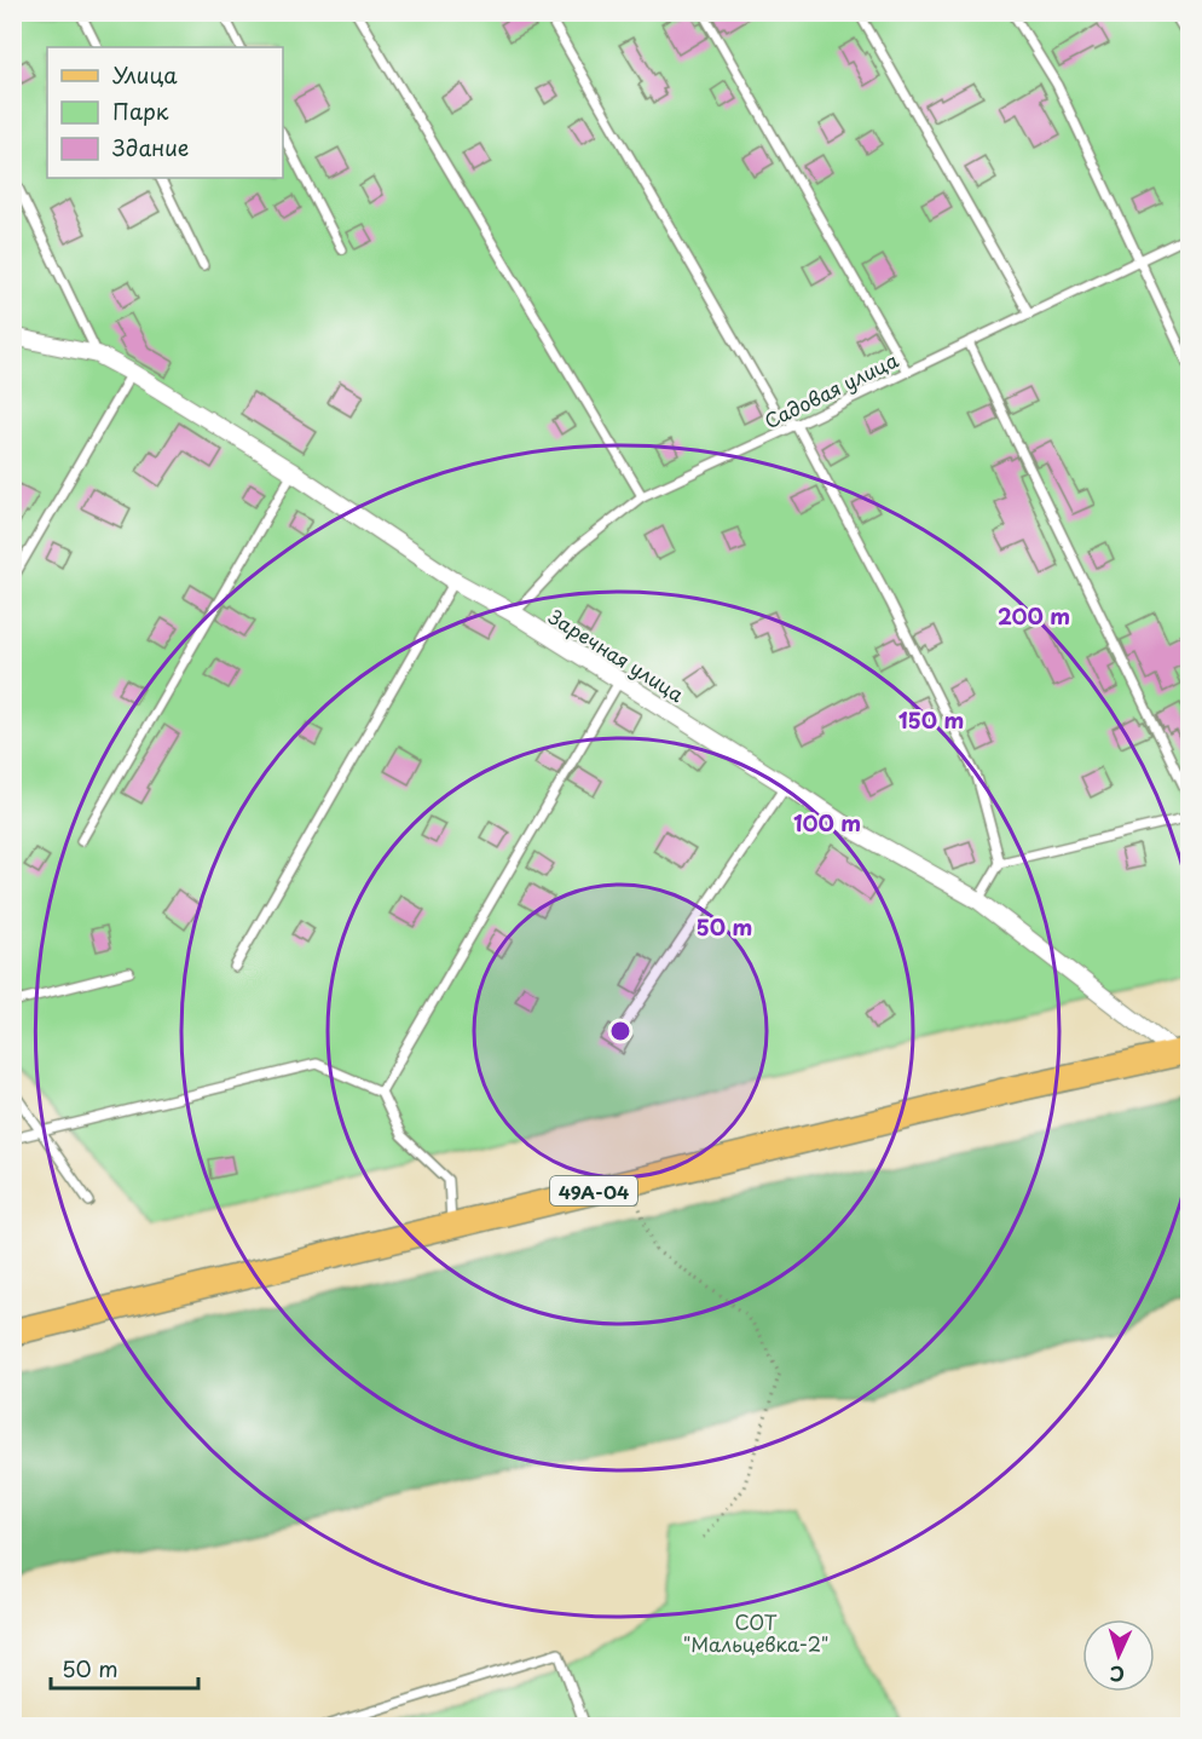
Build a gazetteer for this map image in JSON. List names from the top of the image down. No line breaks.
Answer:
{"streets":{"main road":["49А-04"],"street":["Заречная улица"],"lane":["Садовая улица"]},"crossings":[["Садовая улица","Заречная улица"],["Заречная улица","49А-04"]],"parks":["СОТ \"Мальцевка-2\""],"legend":["Улица","Парк","Здание"],"scale_bar":"50 m","north":"bottom","rings":["200 m","150 m","100 m","50 m"]}
